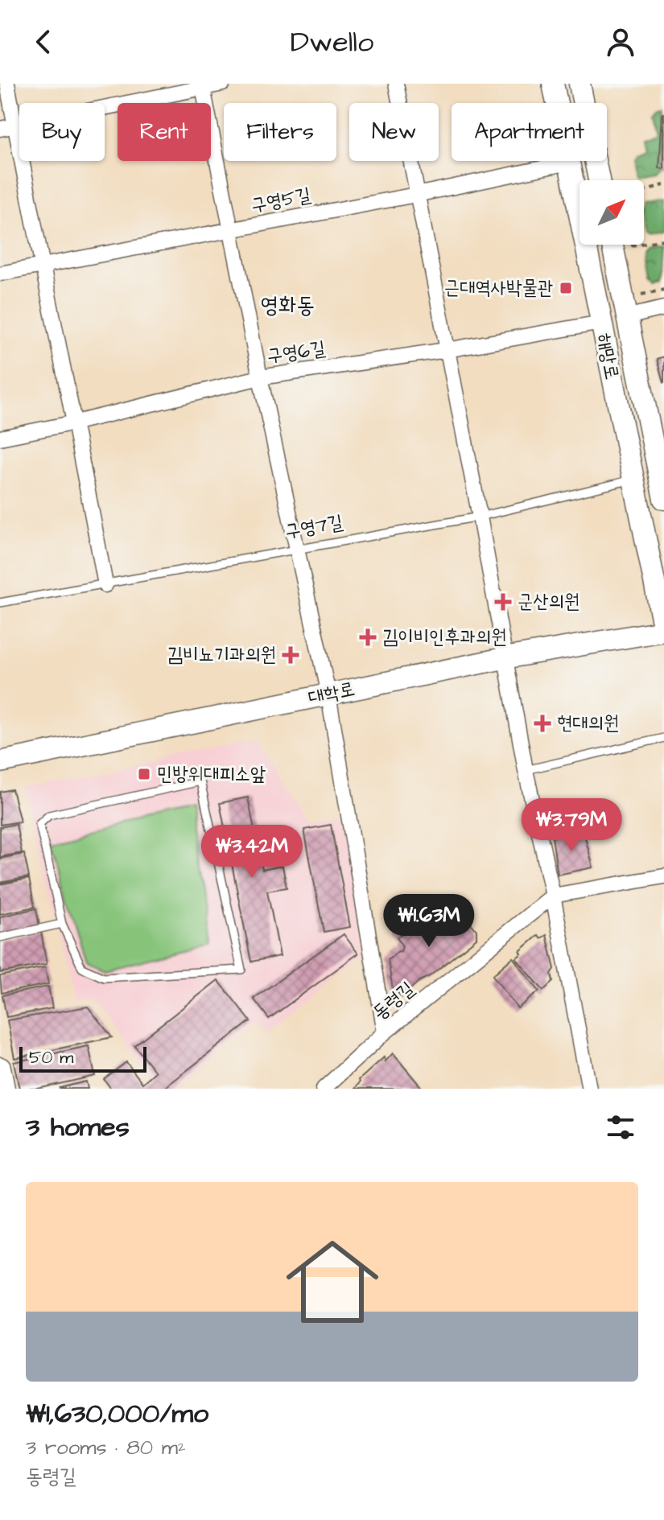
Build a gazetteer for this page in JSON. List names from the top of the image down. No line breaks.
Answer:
{"streets":{"main road":["해망로","대학로"],"street":["구영5길","구영6길","동령길"],"lane":["구영7길"]},"crossings":[["구영5길","해망로"],["구영6길","해망로"],["해망로","구영7길"],["해망로","대학로"]],"districts":["영화동"],"places":{"transit":["근대역사박물관","민방위대피소앞"],"health":["군산의원","김이비인후과의원","김비뇨기과의원","현대의원"]},"scale_bar":"50 m","north":"top right","page":{"header":"Dwello","chip":["Buy","Rent","Filters","New","Apartment"],"price":["₩3.79M","₩3.42M","₩1.63M"],"scale":"50 m","heading":"3 homes","list":[{"name":"₩1,630,000/mo","note":"3 rooms · 80 m² · 동령길"}]}}
